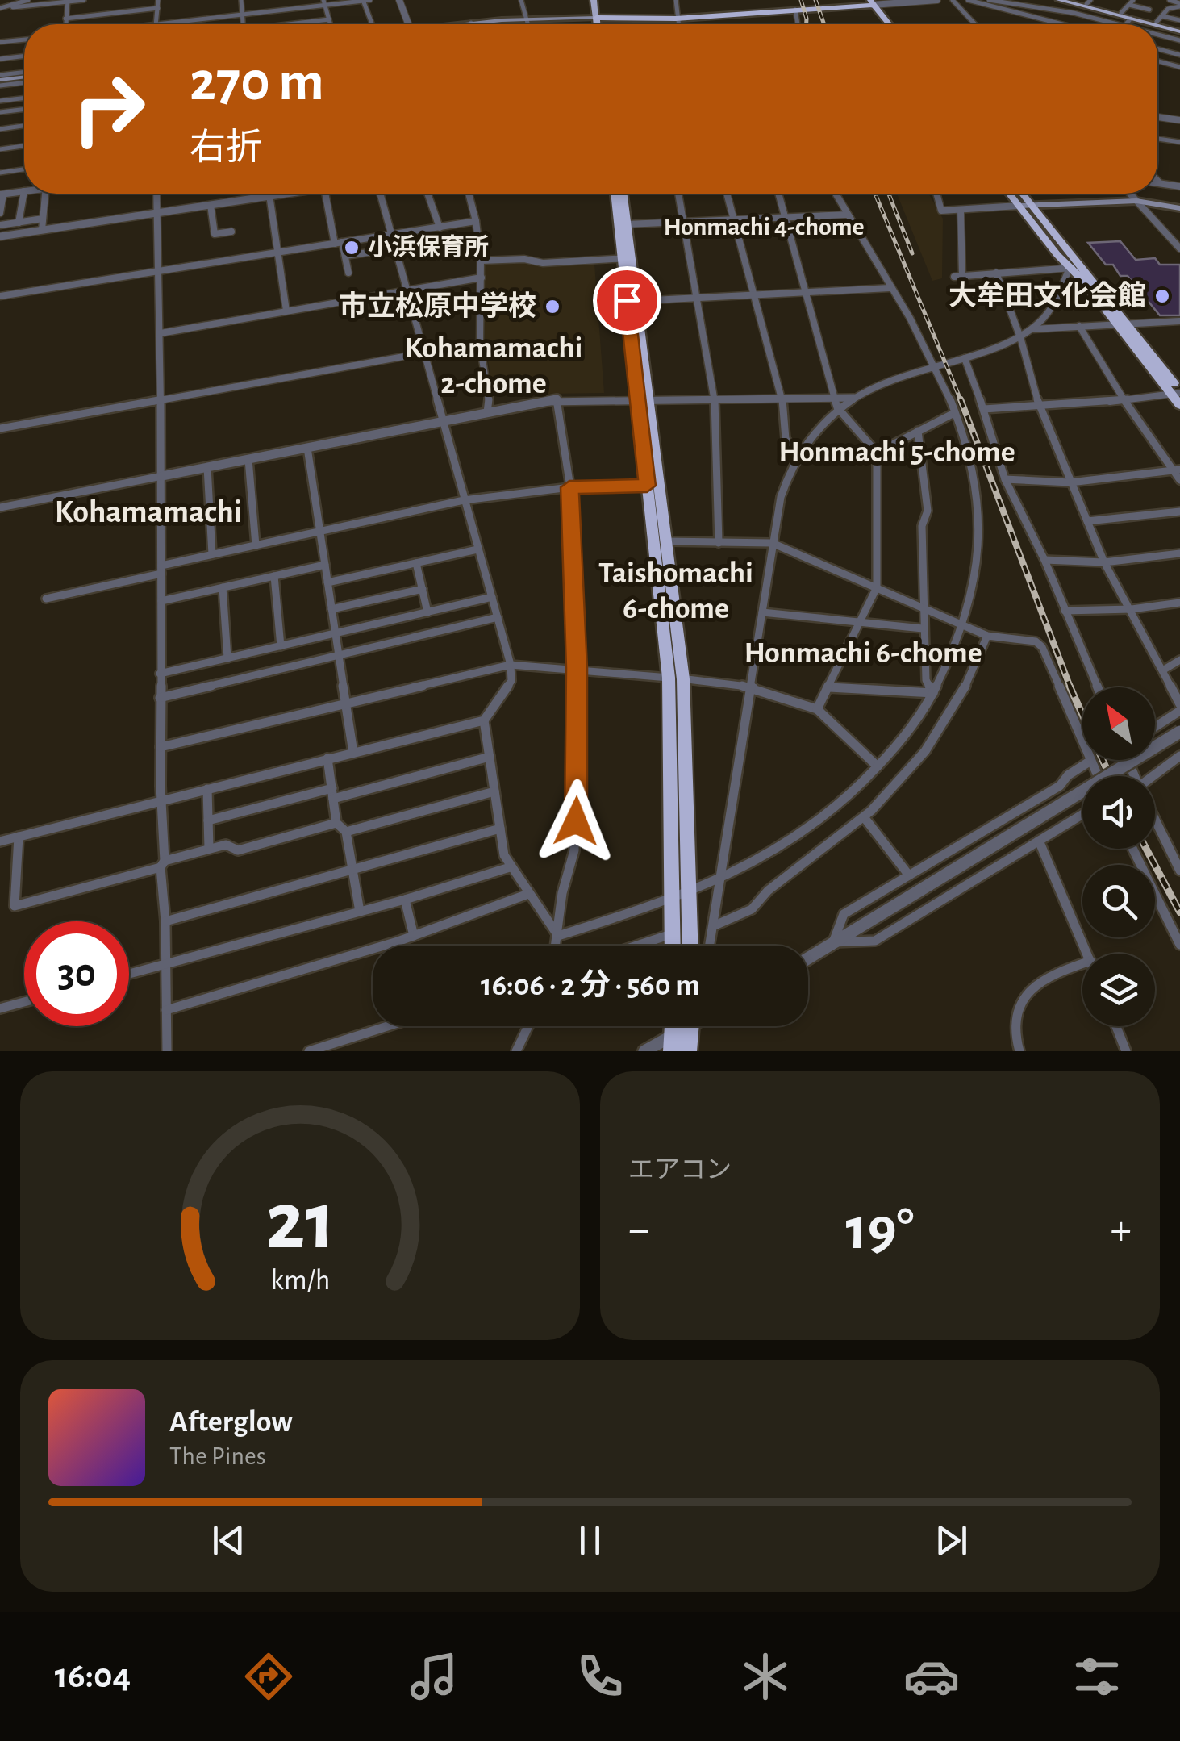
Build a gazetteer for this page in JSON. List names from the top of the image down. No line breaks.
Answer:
{"districts":["Honmachi 4-chome","Kohamamachi 2-chome","Honmachi 5-chome","Kohamamachi","Taishomachi 6-chome","Honmachi 6-chome"],"places":["小浜保育所","大牟田文化会館","市立松原中学校"],"north":"top left","page":{"turn":["270 m","右折"],"limit":"30","trip":"16:06 · 2 分 · 560 m","tile":"エアコン","heat":["−","19°","+"],"song":["Afterglow","The Pines"],"tabs":"16:04","gauge":["21","km/h"]}}
